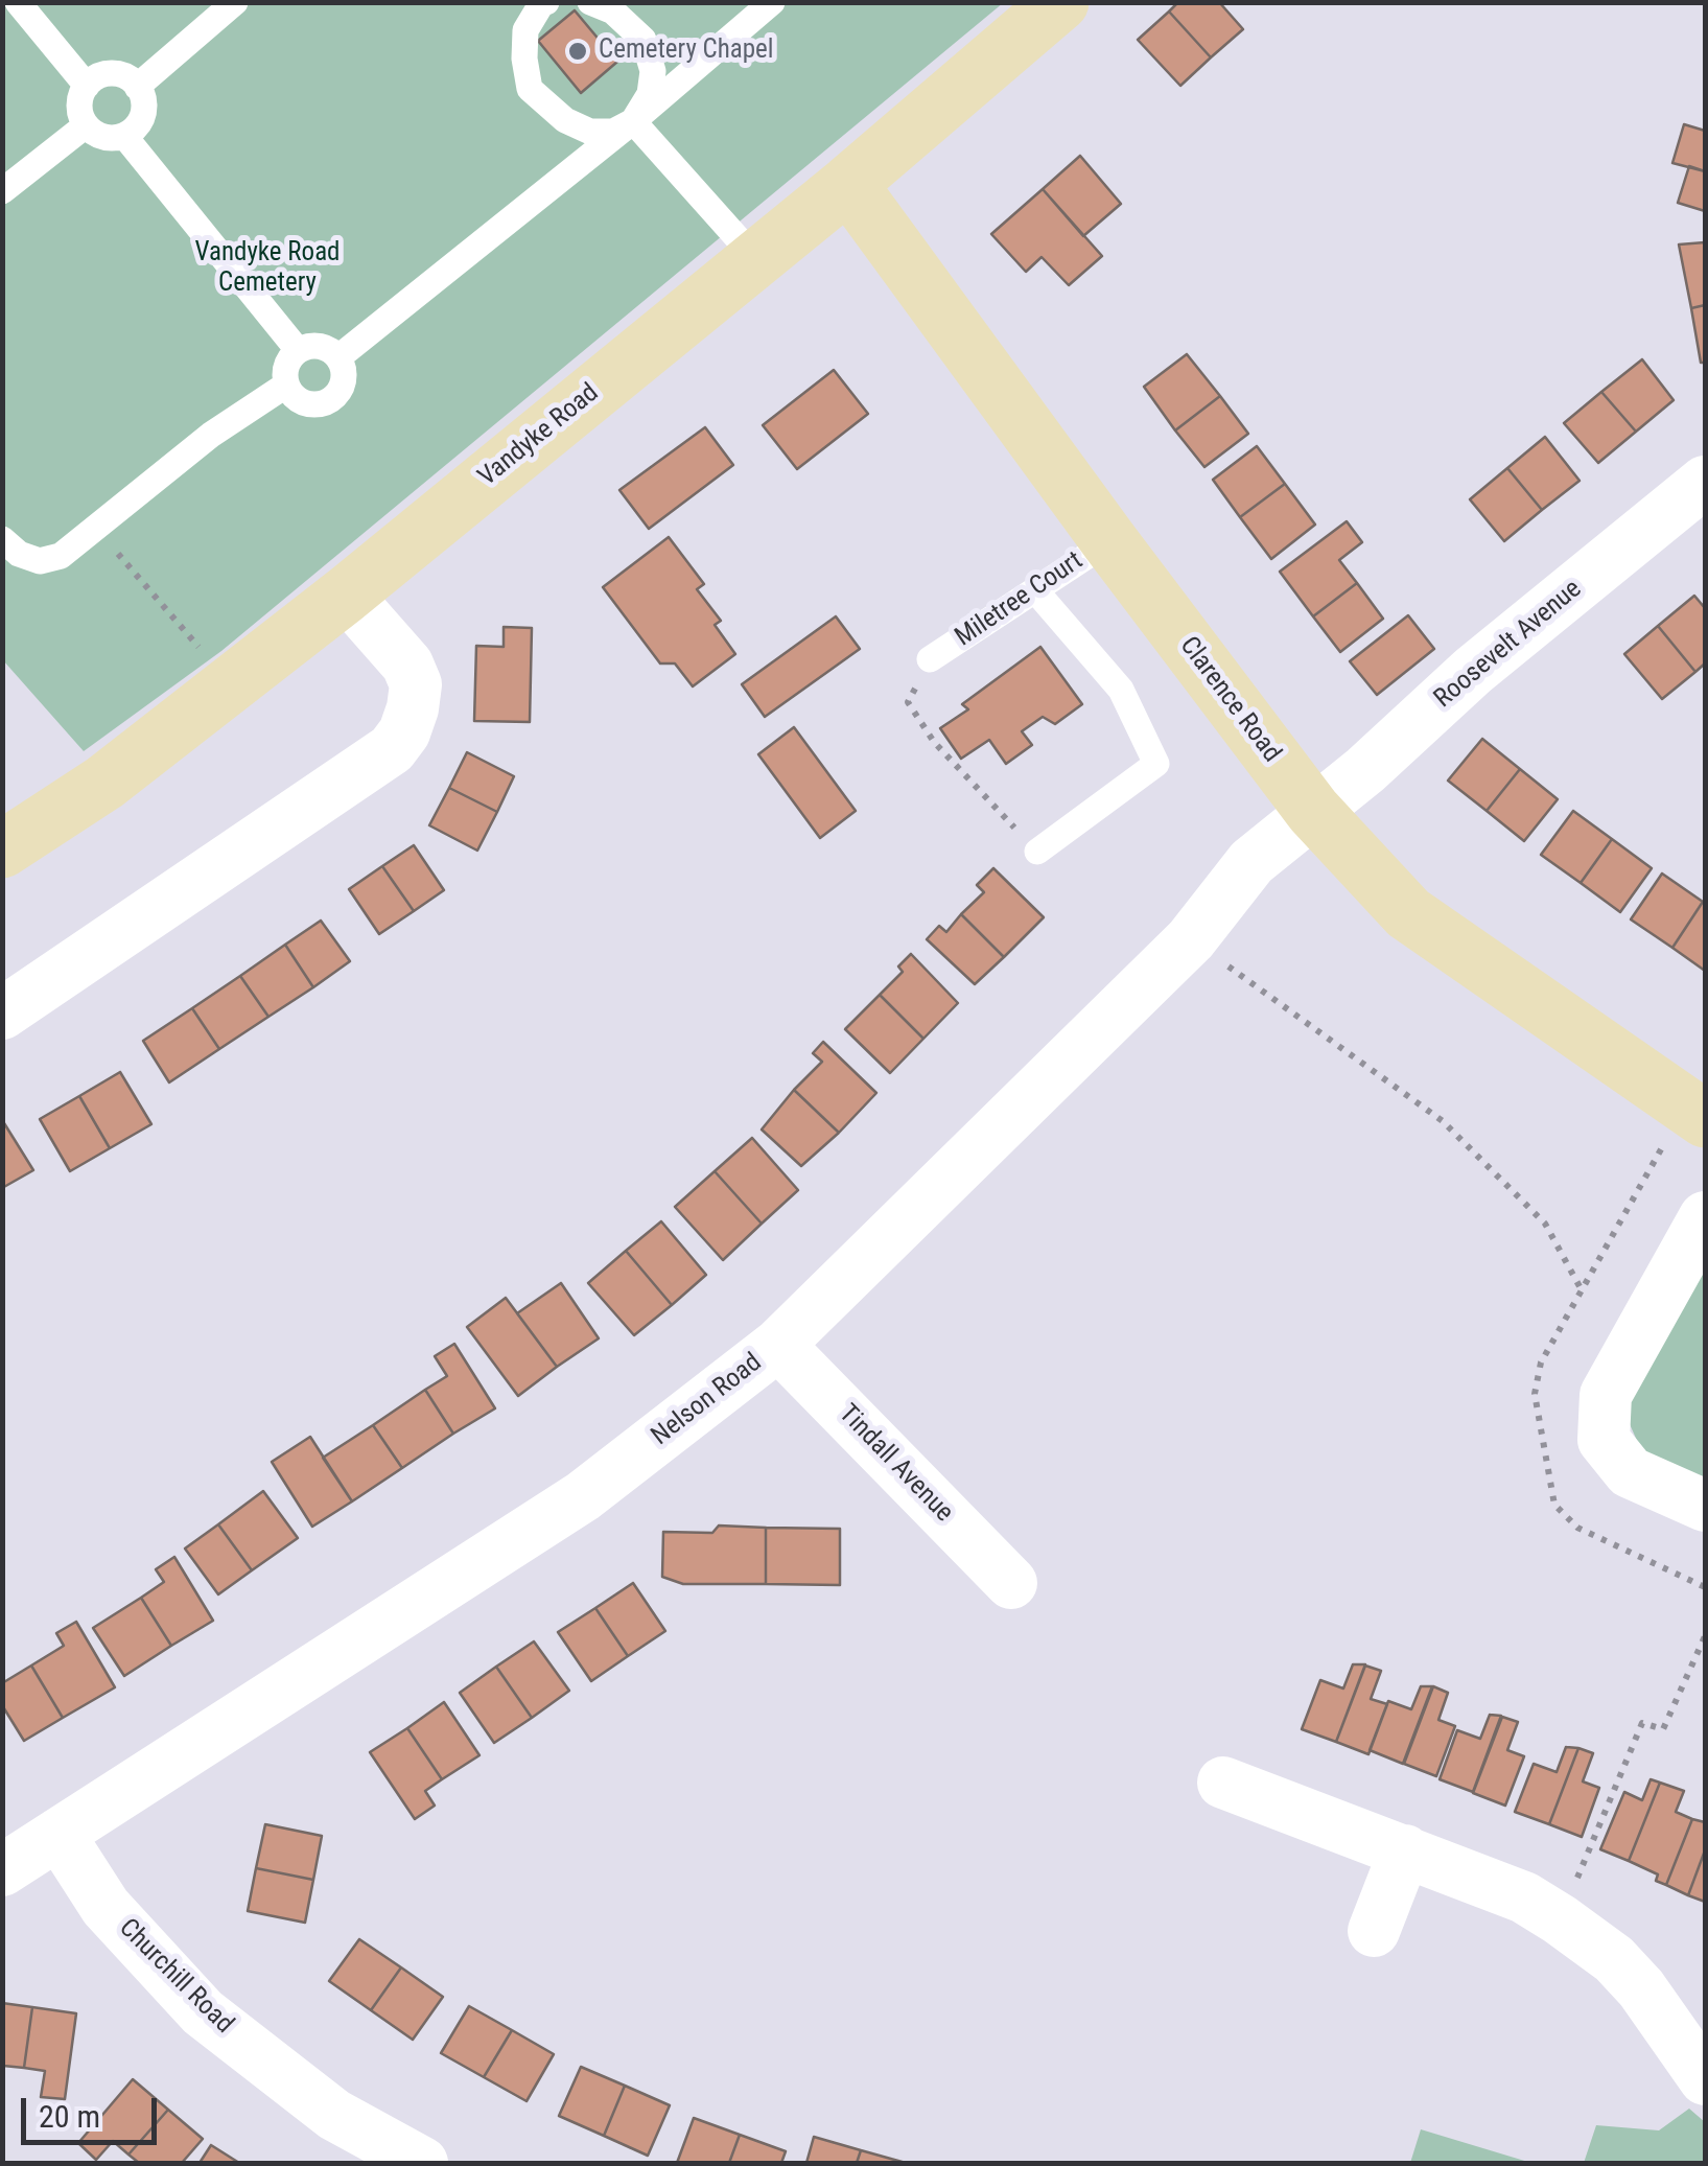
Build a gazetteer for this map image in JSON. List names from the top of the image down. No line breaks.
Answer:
{"streets":{"street":["Vandyke Road","Roosevelt Avenue","Clarence Road","Nelson Road","Tindall Avenue","Churchill Road"],"lane":["Miletree Court"]},"crossings":[["Vandyke Road","Clarence Road"],["Miletree Court","Clarence Road"],["Roosevelt Avenue","Clarence Road"],["Roosevelt Avenue","Nelson Road"],["Clarence Road","Nelson Road"],["Nelson Road","Tindall Avenue"],["Nelson Road","Churchill Road"]],"parks":["Vandyke Road Cemetery"],"places":["Cemetery Chapel"],"scale_bar":"20 m"}
